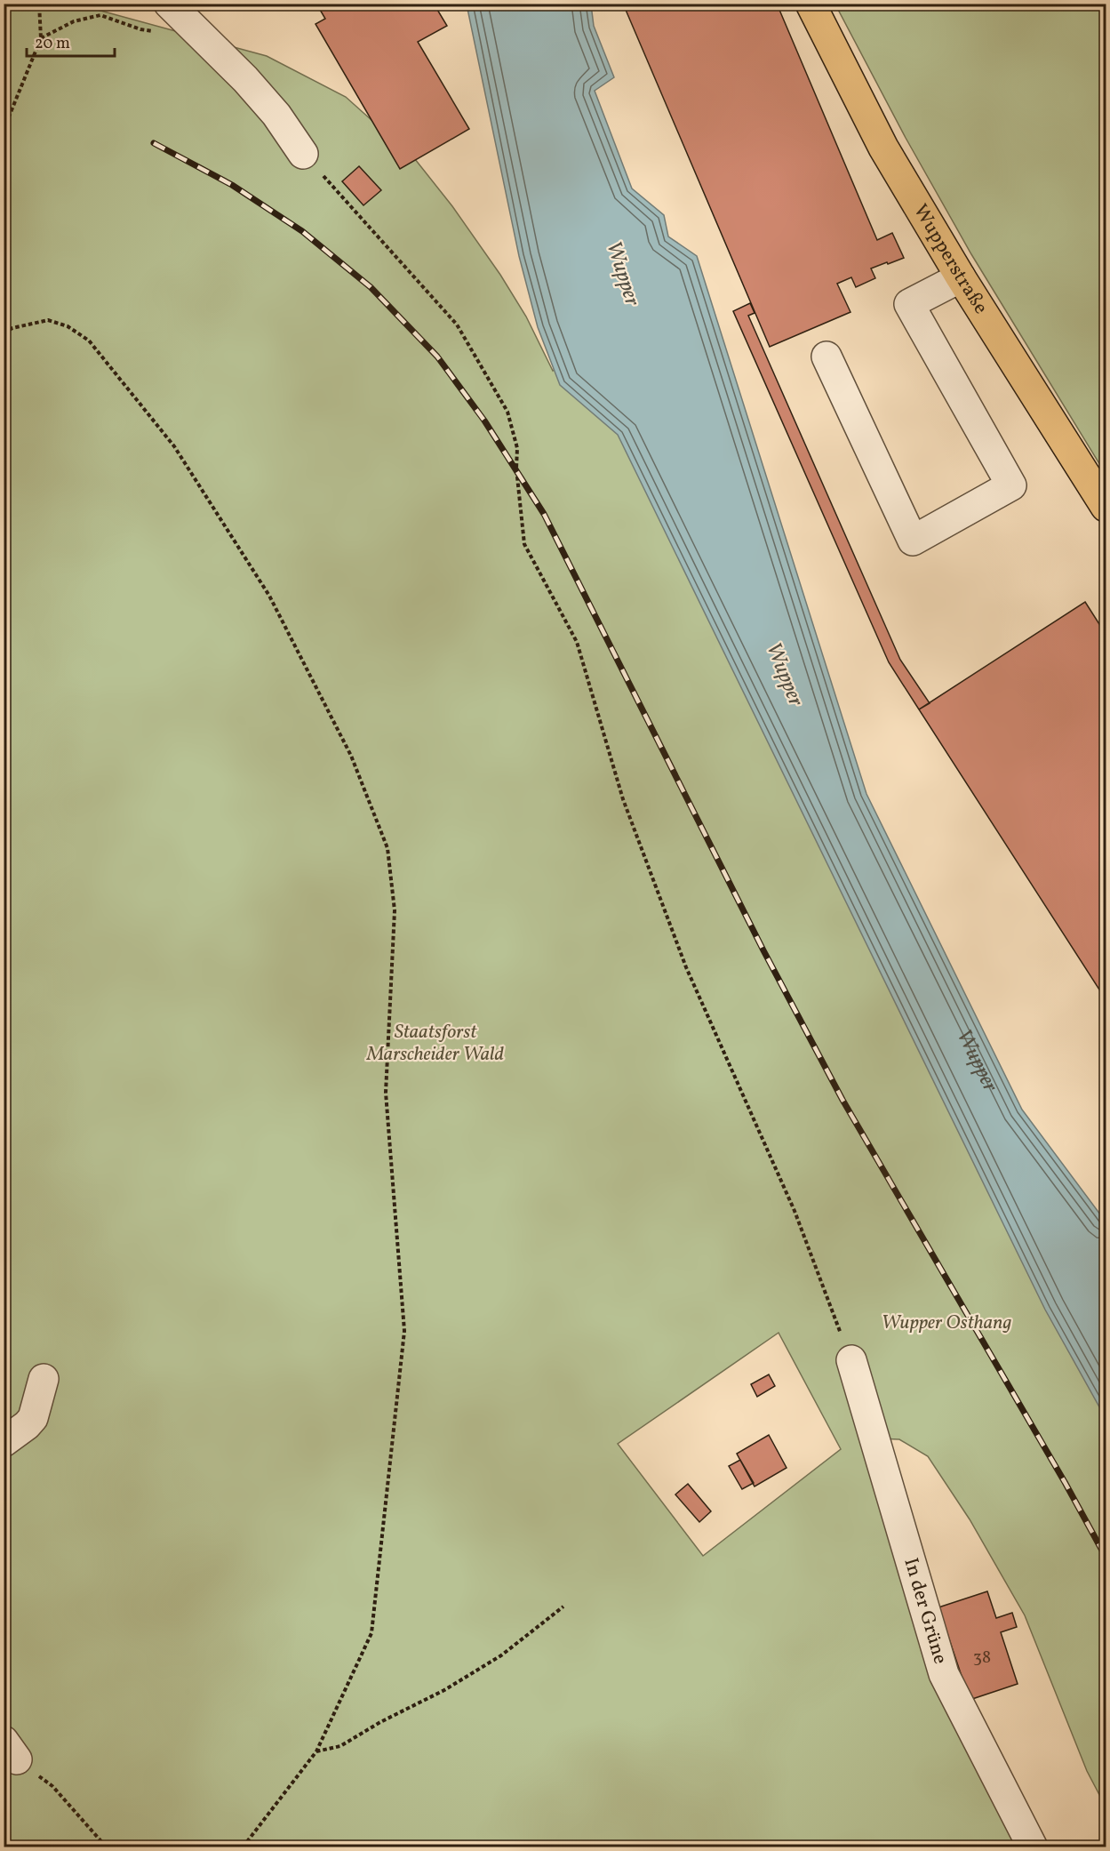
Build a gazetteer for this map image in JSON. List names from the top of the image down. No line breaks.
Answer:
{"streets":{"main road":["Wupperstraße"],"street":["In der Grüne"]},"water":["Wupper"],"parks":["Staatsforst Marscheider Wald","Wupper Osthang"],"house_numbers":["38"],"scale_bar":"20 m"}
